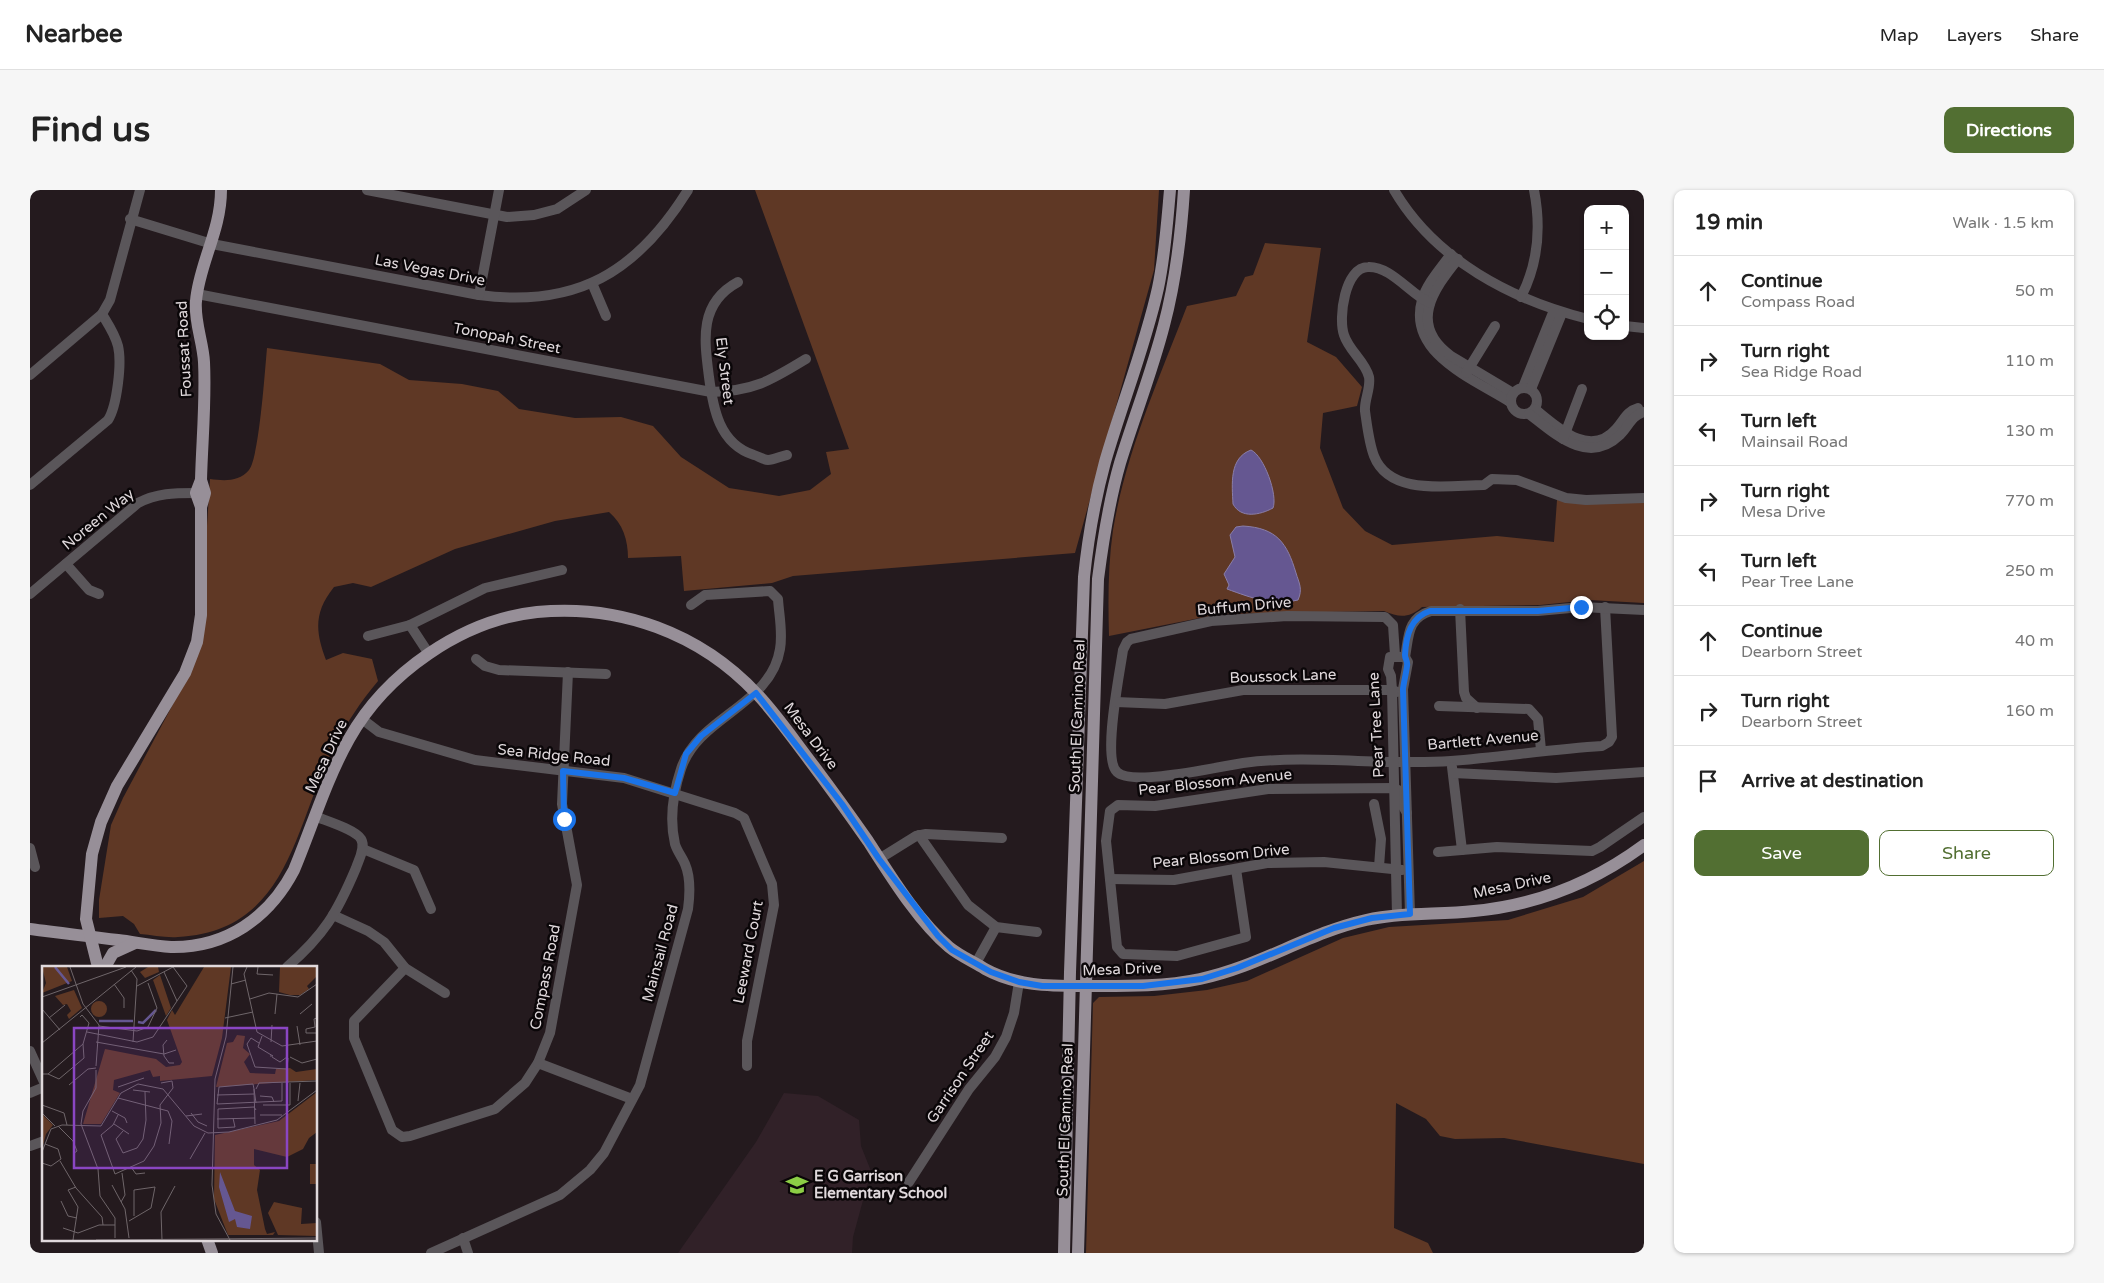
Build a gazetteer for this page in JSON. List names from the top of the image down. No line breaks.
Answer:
{"streets":{"main road":["Foussat Road","South El Camino Real","Mesa Drive"],"street":["Las Vegas Drive","Tonopah Street","Ely Street","Noreen Way","Buffum Drive","Boussock Lane","Pear Tree Lane","Bartlett Avenue","Sea Ridge Road","Pear Blossom Avenue","Pear Blossom Drive","Leeward Court","Mainsail Road","Compass Road","Garrison Street"]},"crossings":[["Las Vegas Drive","Foussat Road"],["Tonopah Street","Foussat Road"],["Tonopah Street","Ely Street"],["Foussat Road","Noreen Way"],["Foussat Road","Mesa Drive"],["Buffum Drive","Boussock Lane"],["Buffum Drive","Pear Tree Lane"],["Buffum Drive","Bartlett Avenue"],["Boussock Lane","Pear Tree Lane"],["Boussock Lane","Bartlett Avenue"],["South El Camino Real","Mesa Drive"],["Pear Tree Lane","Mesa Drive"],["Pear Tree Lane","Bartlett Avenue"],["Pear Tree Lane","Pear Blossom Avenue"],["Pear Tree Lane","Pear Blossom Drive"],["Mesa Drive","Sea Ridge Road"],["Mesa Drive","Mainsail Road"],["Mesa Drive","Garrison Street"],["Sea Ridge Road","Leeward Court"],["Sea Ridge Road","Mainsail Road"],["Sea Ridge Road","Compass Road"],["Pear Blossom Avenue","Pear Blossom Drive"]],"places":{"school or university":["E G Garrison Elementary School"]},"page":{"header":"Nearbee","nav":["Map","Layers","Share"],"buttons":["Directions",["Save","Share"]],"title":"Find us","heading":["19 min","Walk · 1.5 km"],"map_buttons":["+","−"],"list":[["Continue","Compass Road","50 m"],["Turn right","Sea Ridge Road","110 m"],["Turn left","Mainsail Road","130 m"],["Turn right","Mesa Drive","770 m"],["Turn left","Pear Tree Lane","250 m"],["Continue","Dearborn Street","40 m"],["Turn right","Dearborn Street","160 m"],"Arrive at destination"]}}
